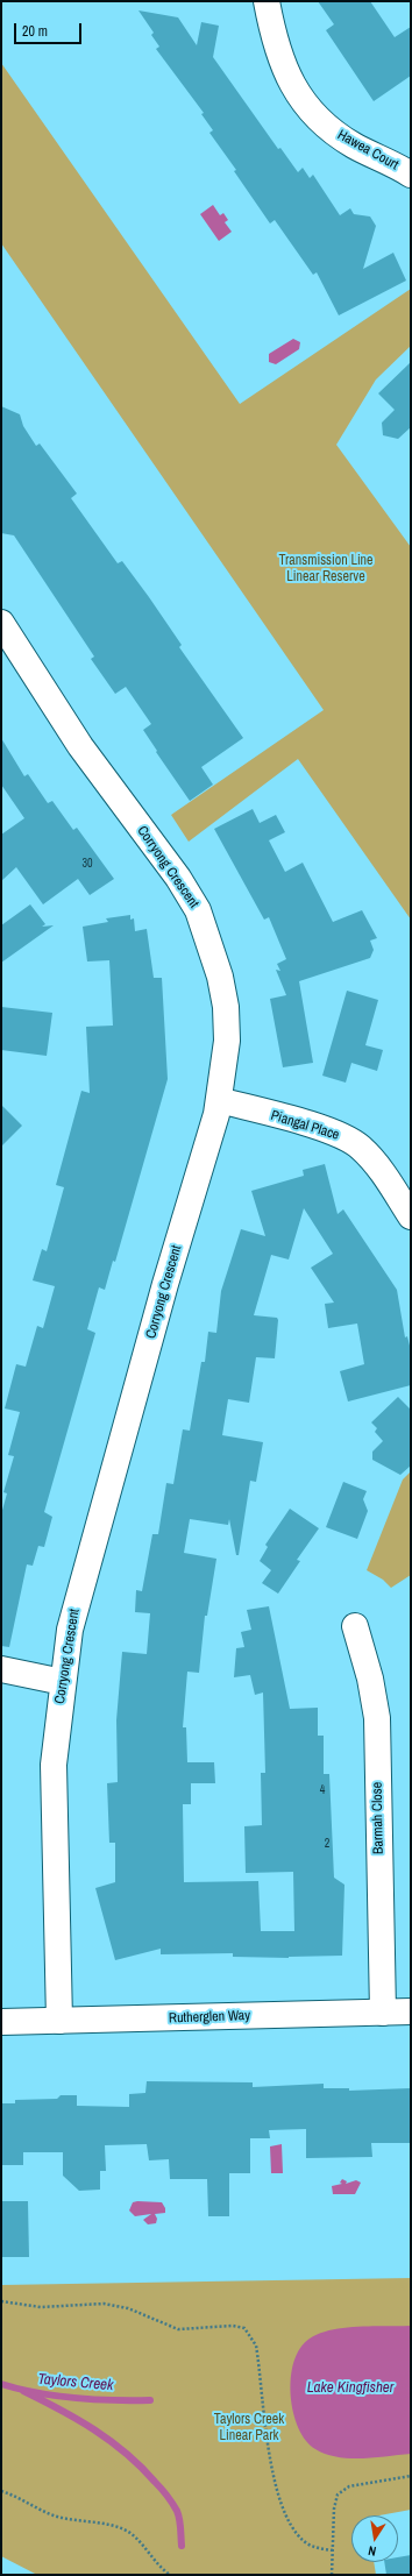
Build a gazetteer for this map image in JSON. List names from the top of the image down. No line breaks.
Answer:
{"streets":{"street":["Hawea Court","Corryong Crescent","Piangal Place","Barmah Close","Rutherglen Way"]},"crossings":[["Corryong Crescent","Piangal Place"],["Corryong Crescent","Rutherglen Way"],["Barmah Close","Rutherglen Way"]],"water":["Taylors Creek","Lake Kingfisher"],"parks":["Transmission Line Linear Reserve","Taylors Creek Linear Park"],"house_numbers":["30","4","2"],"scale_bar":"20 m","north":"bottom"}
